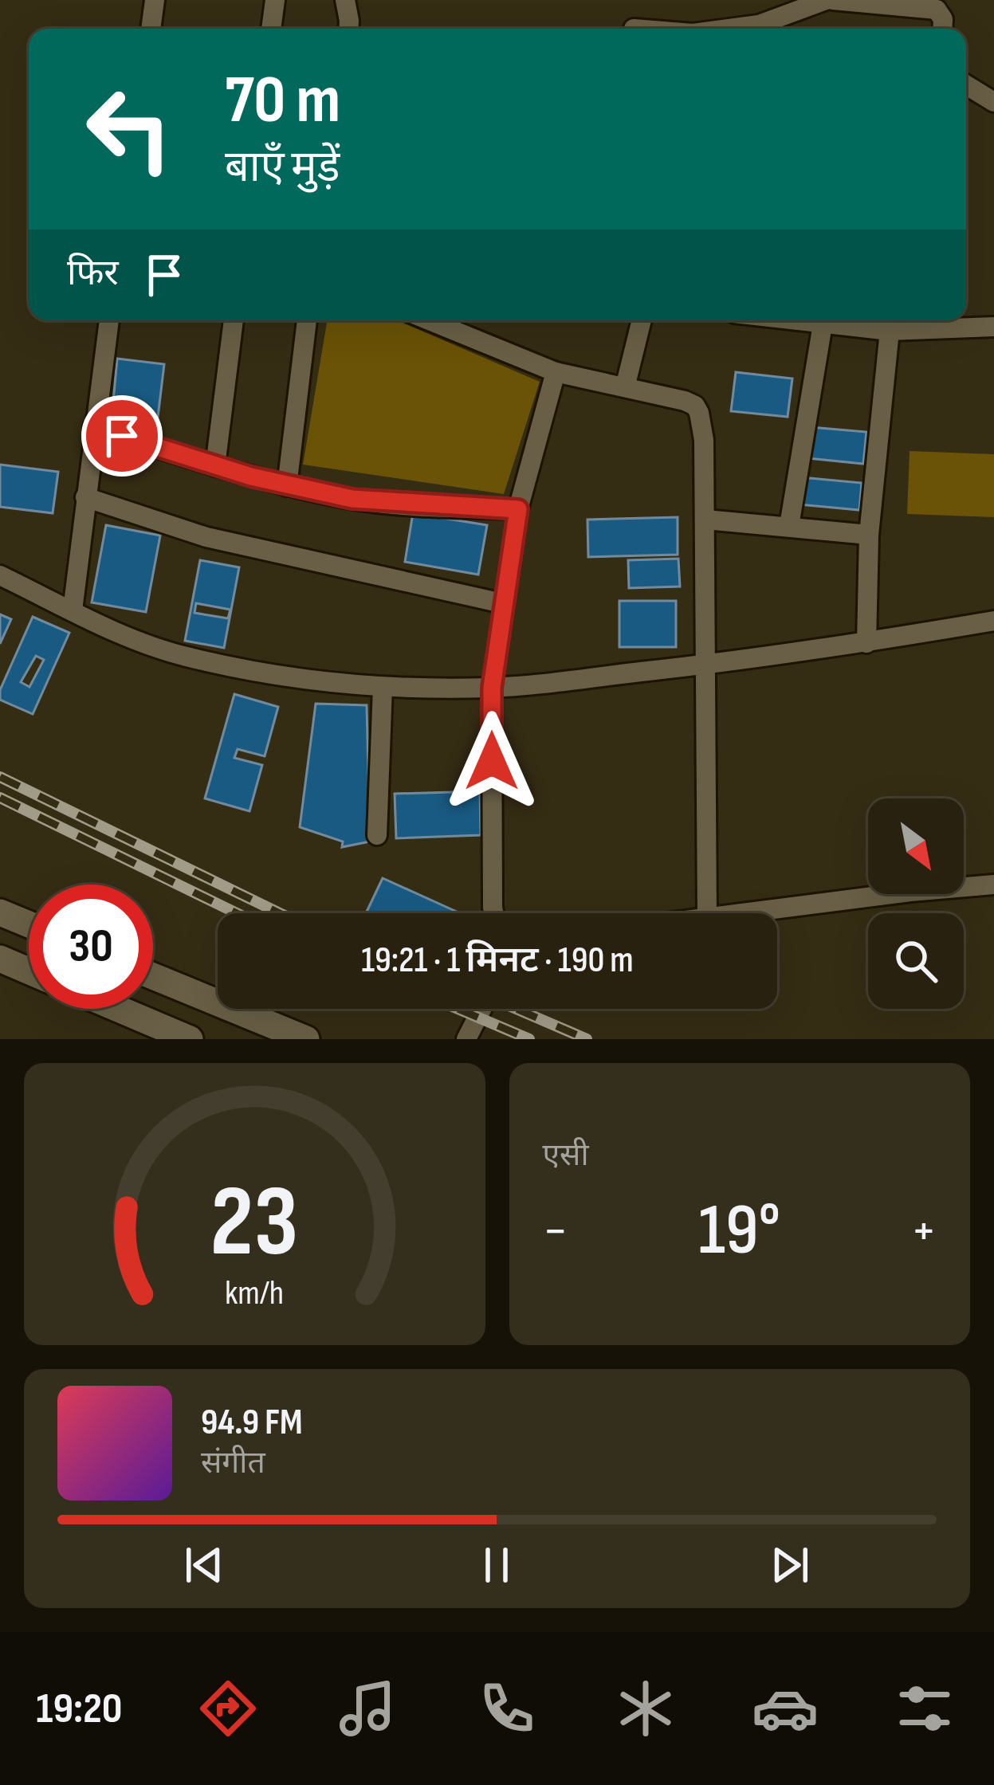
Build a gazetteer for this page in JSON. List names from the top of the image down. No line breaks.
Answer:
{"north":"bottom right","page":{"turn":["70 m","बाएँ मुड़ें"],"then":"फिर","limit":"30","trip":"19:21 · 1 मिनट · 190 m","tile":"एसी","heat":["−","19°","+"],"song":["94.9 FM","संगीत"],"tabs":"19:20","gauge":["23","km/h"]}}
